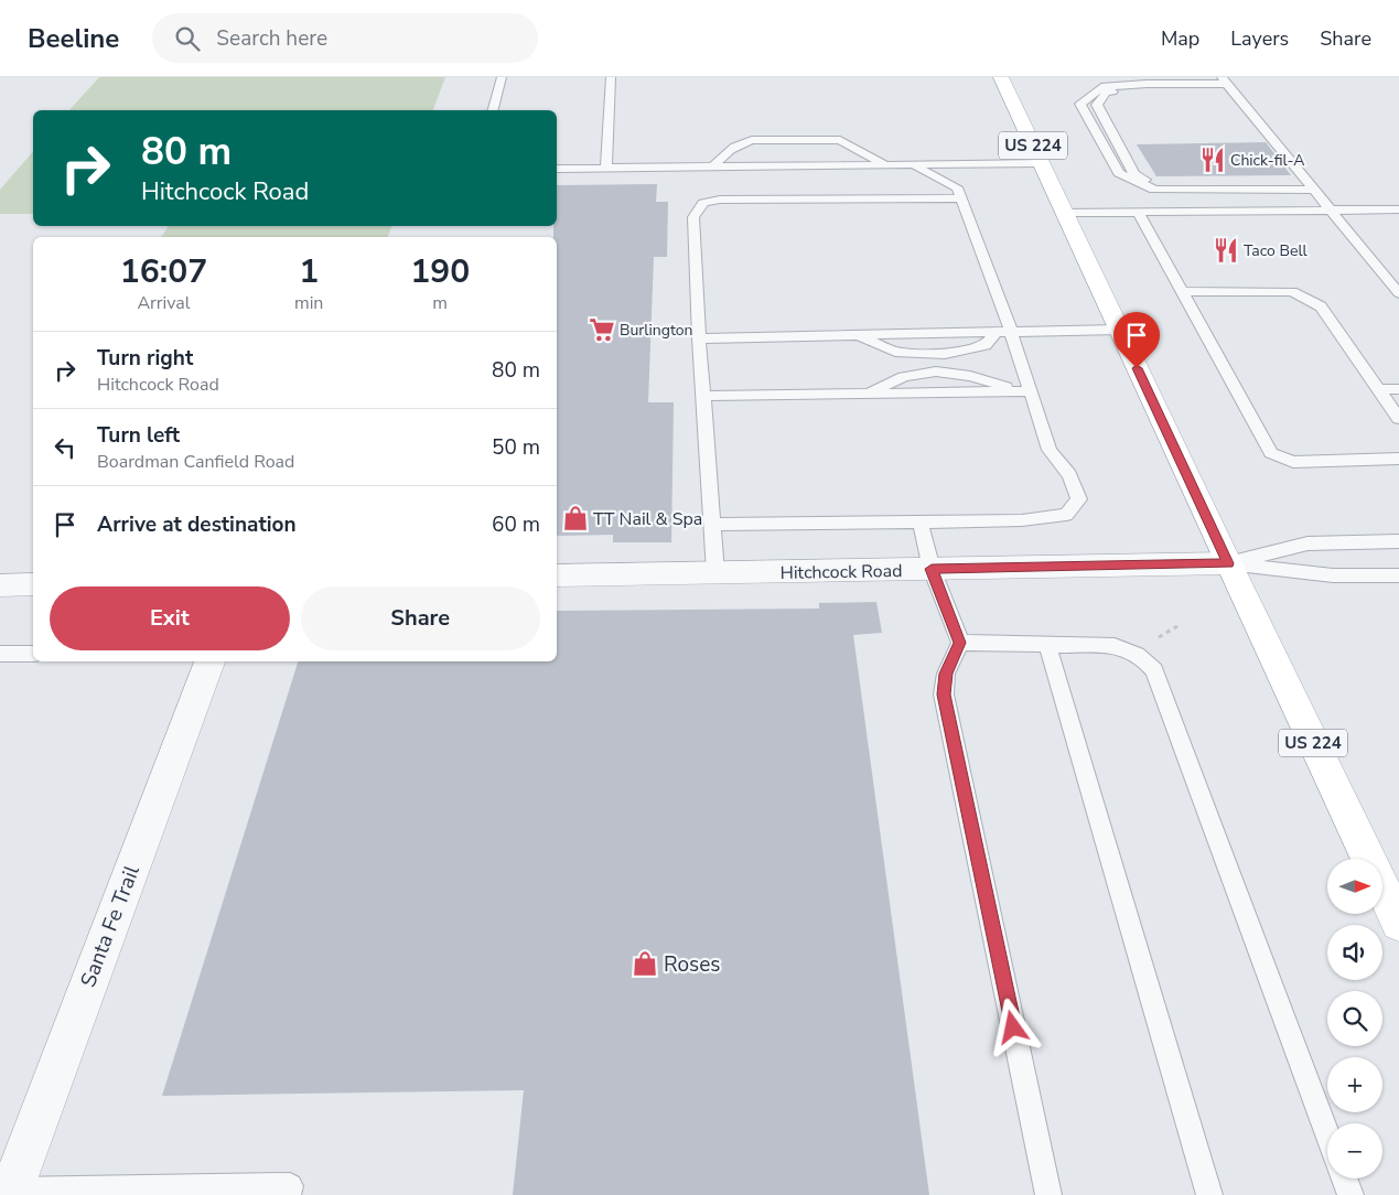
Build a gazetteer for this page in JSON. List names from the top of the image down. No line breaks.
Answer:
{"streets":{"main road":["US 224"],"street":["Hitchcock Road","Santa Fe Trail"]},"crossings":[["US 224","Hitchcock Road"]],"places":{"restaurant":["Chick-fil-A","Taco Bell"],"supermarket":["Burlington"],"shop":["TT Nail & Spa","Roses"]},"north":"right","page":{"header":"Beeline","search":"Search here","nav":["Map","Layers","Share"],"turn":["80 m","Hitchcock Road"],"eta":["16:07","Arrival","1","min","190","m"],"list":[{"name":"Turn right","note":"Hitchcock Road","value":"80 m"},{"name":"Turn left","note":"Boardman Canfield Road","value":"50 m"},{"name":"Arrive at destination","value":"60 m"}],"buttons":["Exit","Share"],"map_buttons":["+","−"]}}
